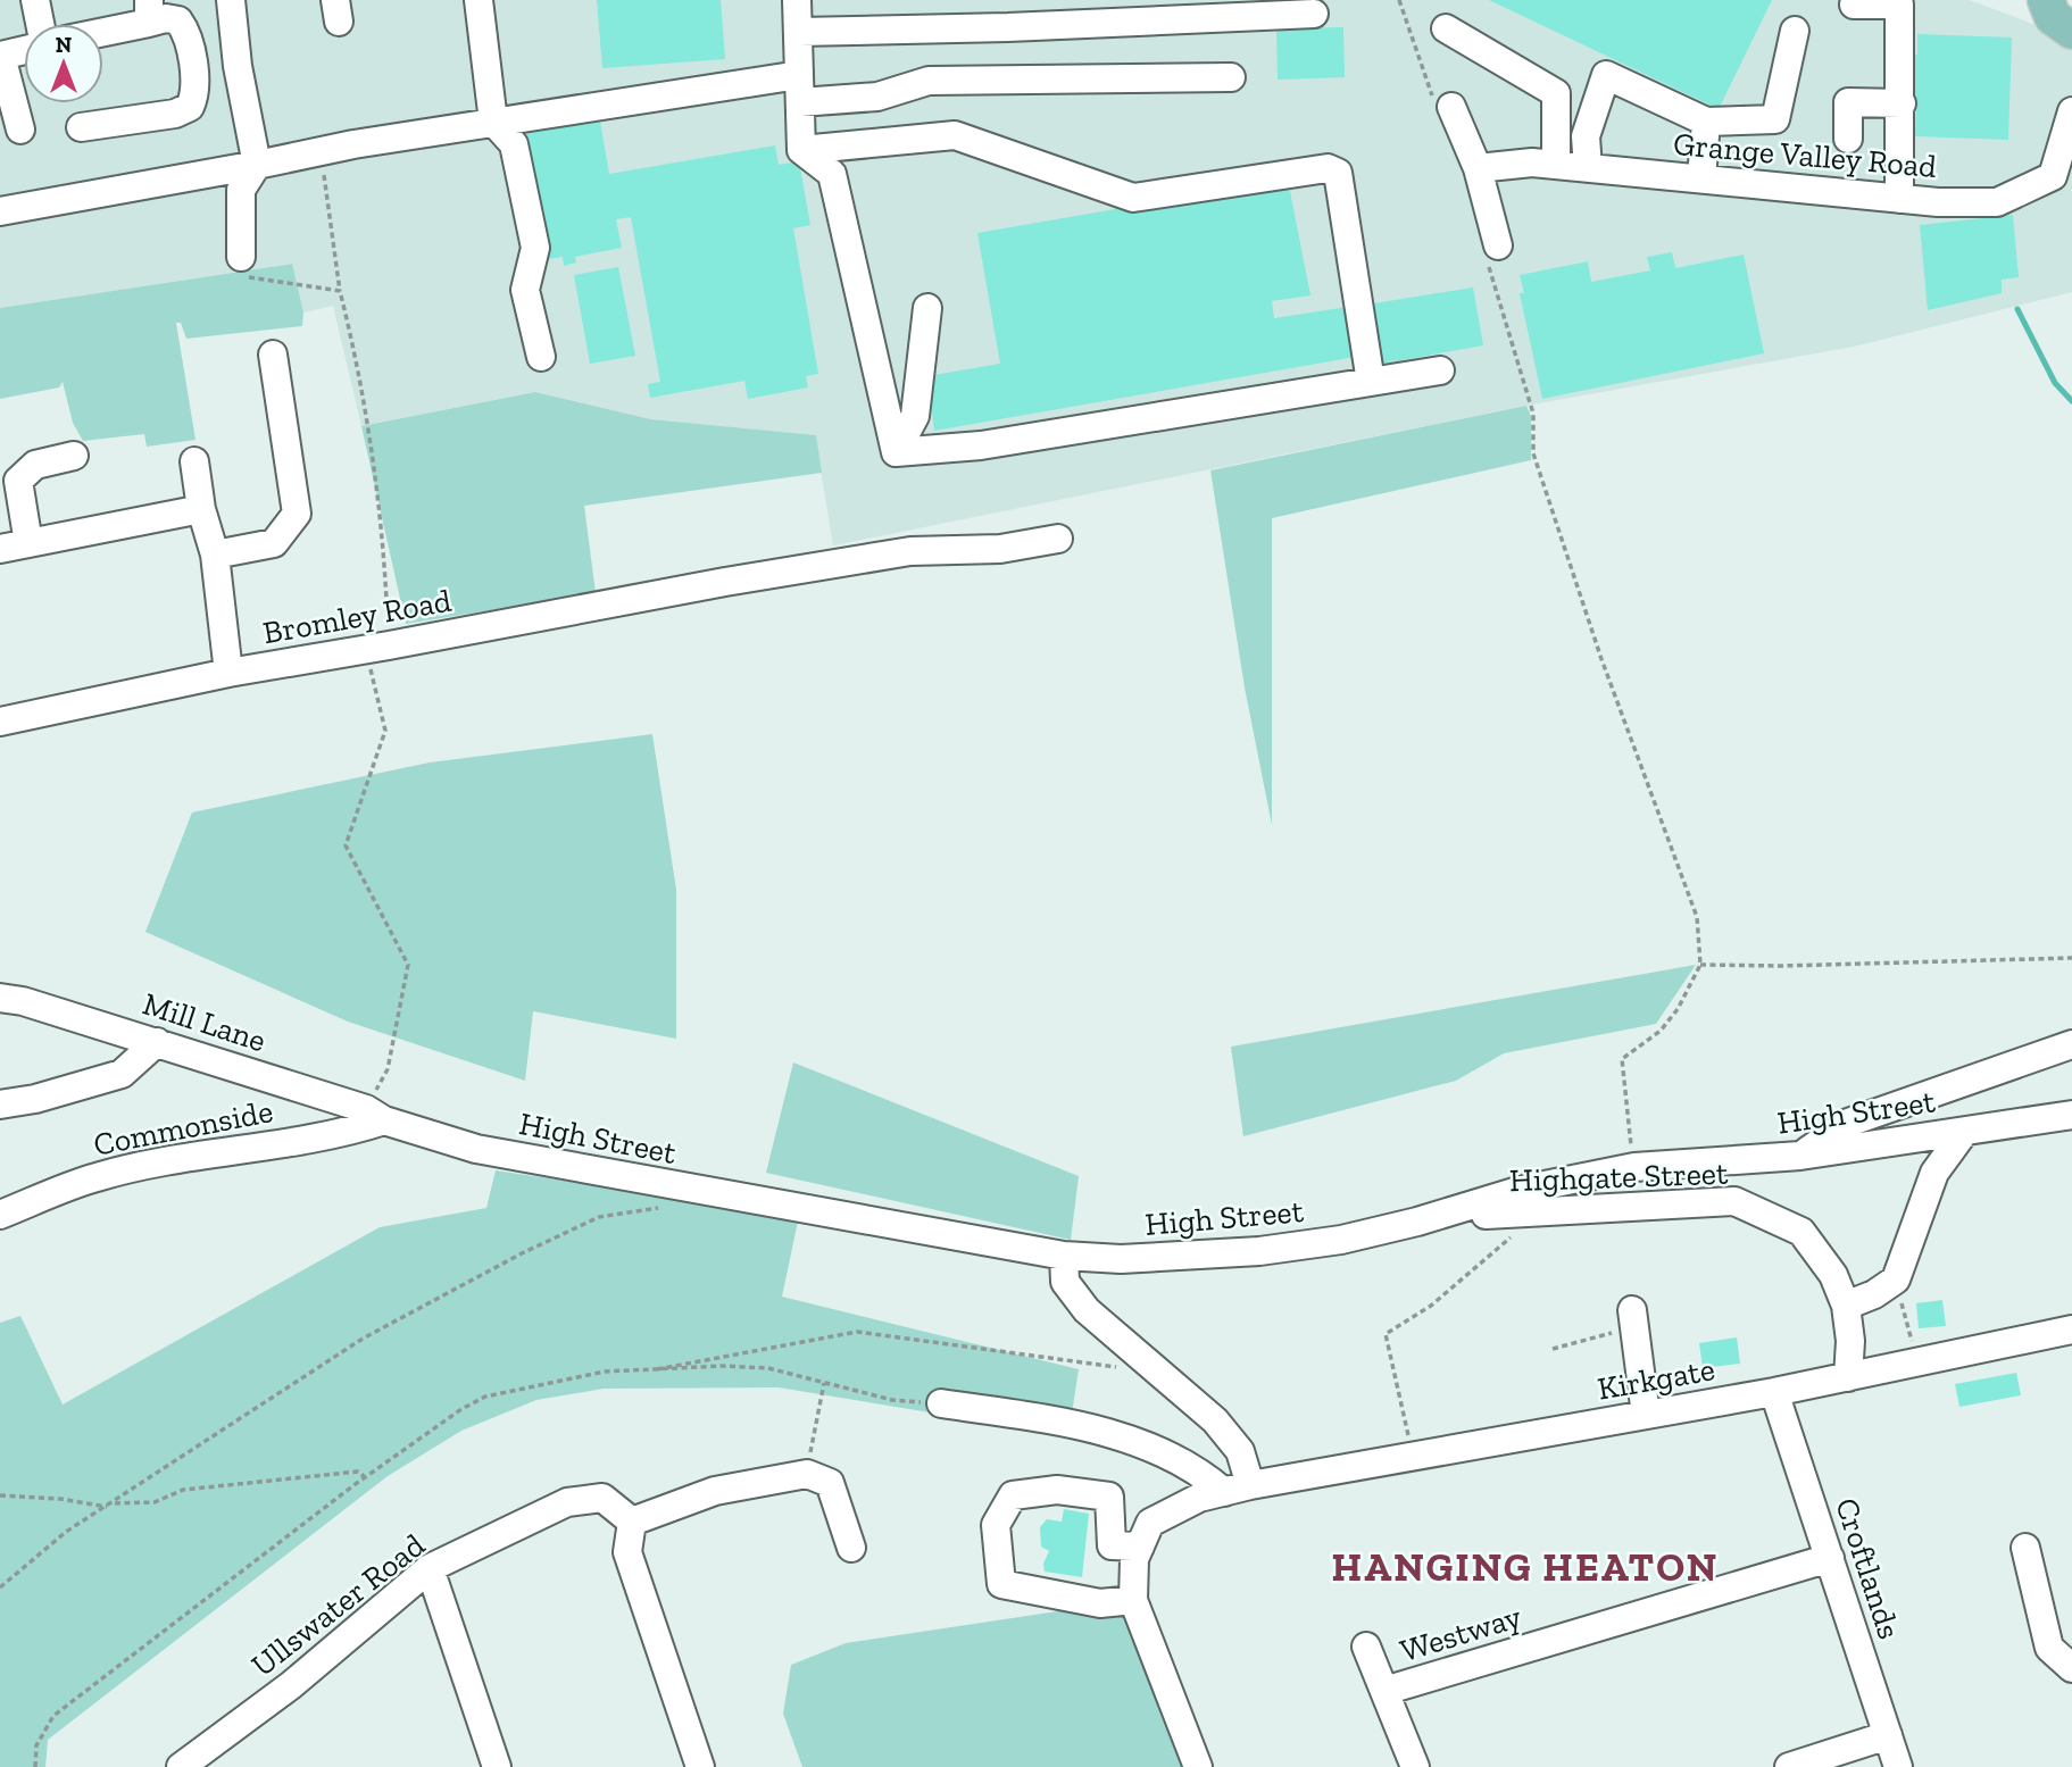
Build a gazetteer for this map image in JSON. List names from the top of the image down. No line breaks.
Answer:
{"streets":{"street":["Grange Valley Road","Bromley Road","Mill Lane","High Street","Commonside","Highgate Street","Kirkgate","Croftlands","Ullswater Road","Westway"]},"crossings":[["Mill Lane","High Street"],["Mill Lane","Commonside"],["High Street","Commonside"],["High Street","Highgate Street"],["Highgate Street","Kirkgate"],["Kirkgate","Croftlands"],["Croftlands","Westway"]],"districts":["HANGING HEATON"],"north":"top"}
